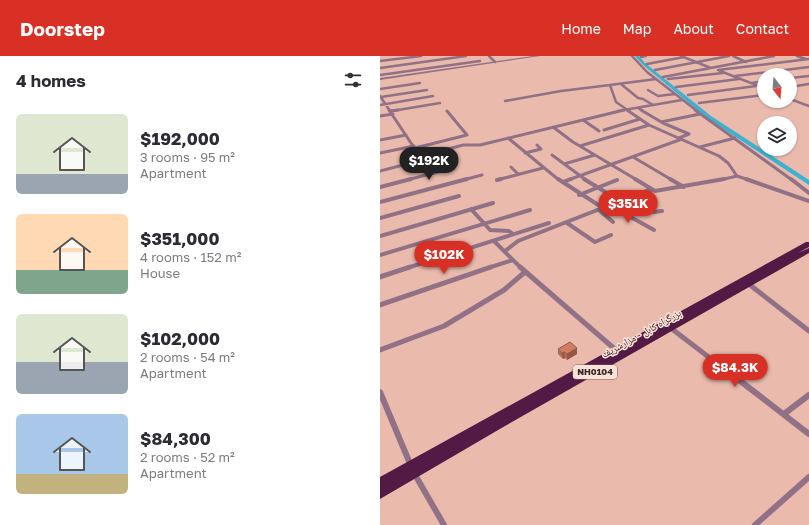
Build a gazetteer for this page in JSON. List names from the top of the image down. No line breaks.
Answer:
{"streets":{"highway":["بزرگراه کابل - مزارشریف","NH0104"]},"north":"bottom","page":{"header":"Doorstep","nav":["Home","Map","About","Contact"],"heading":"4 homes","list":[{"name":"$192,000","note":"3 rooms · 95 m² · Apartment"},{"name":"$351,000","note":"4 rooms · 152 m² · House"},{"name":"$102,000","note":"2 rooms · 54 m² · Apartment"},{"name":"$84,300","note":"2 rooms · 52 m² · Apartment"}],"price":["$192K","$351K","$102K","$84.3K"]}}
